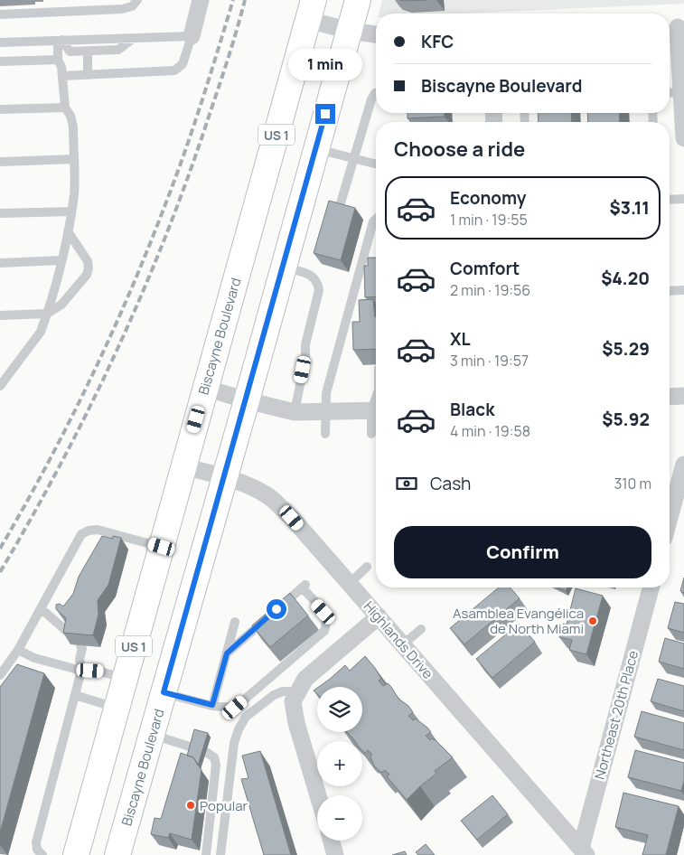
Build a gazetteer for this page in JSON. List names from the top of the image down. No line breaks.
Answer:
{"streets":{"main road":["US 1","Biscayne Boulevard"],"street":["Highlands Drive","Northeast 20th Place"]},"crossings":[["Biscayne Boulevard","Highlands Drive"],["Highlands Drive","Northeast 20th Place"]],"places":["Asamblea Evangélica de North Miami","Popular"],"page":{"banner":["KFC","Biscayne Boulevard"],"bubble":"1 min","heading":"Choose a ride","list":[{"name":"Economy","note":"1 min · 19:55","value":"$3.11"},{"name":"Comfort","note":"2 min · 19:56","value":"$4.20"},{"name":"XL","note":"3 min · 19:57","value":"$5.29"},{"name":"Black","note":"4 min · 19:58","value":"$5.92"}],"pay":["Cash","310 m"],"buttons":"Confirm","map_buttons":["+","−"]}}
